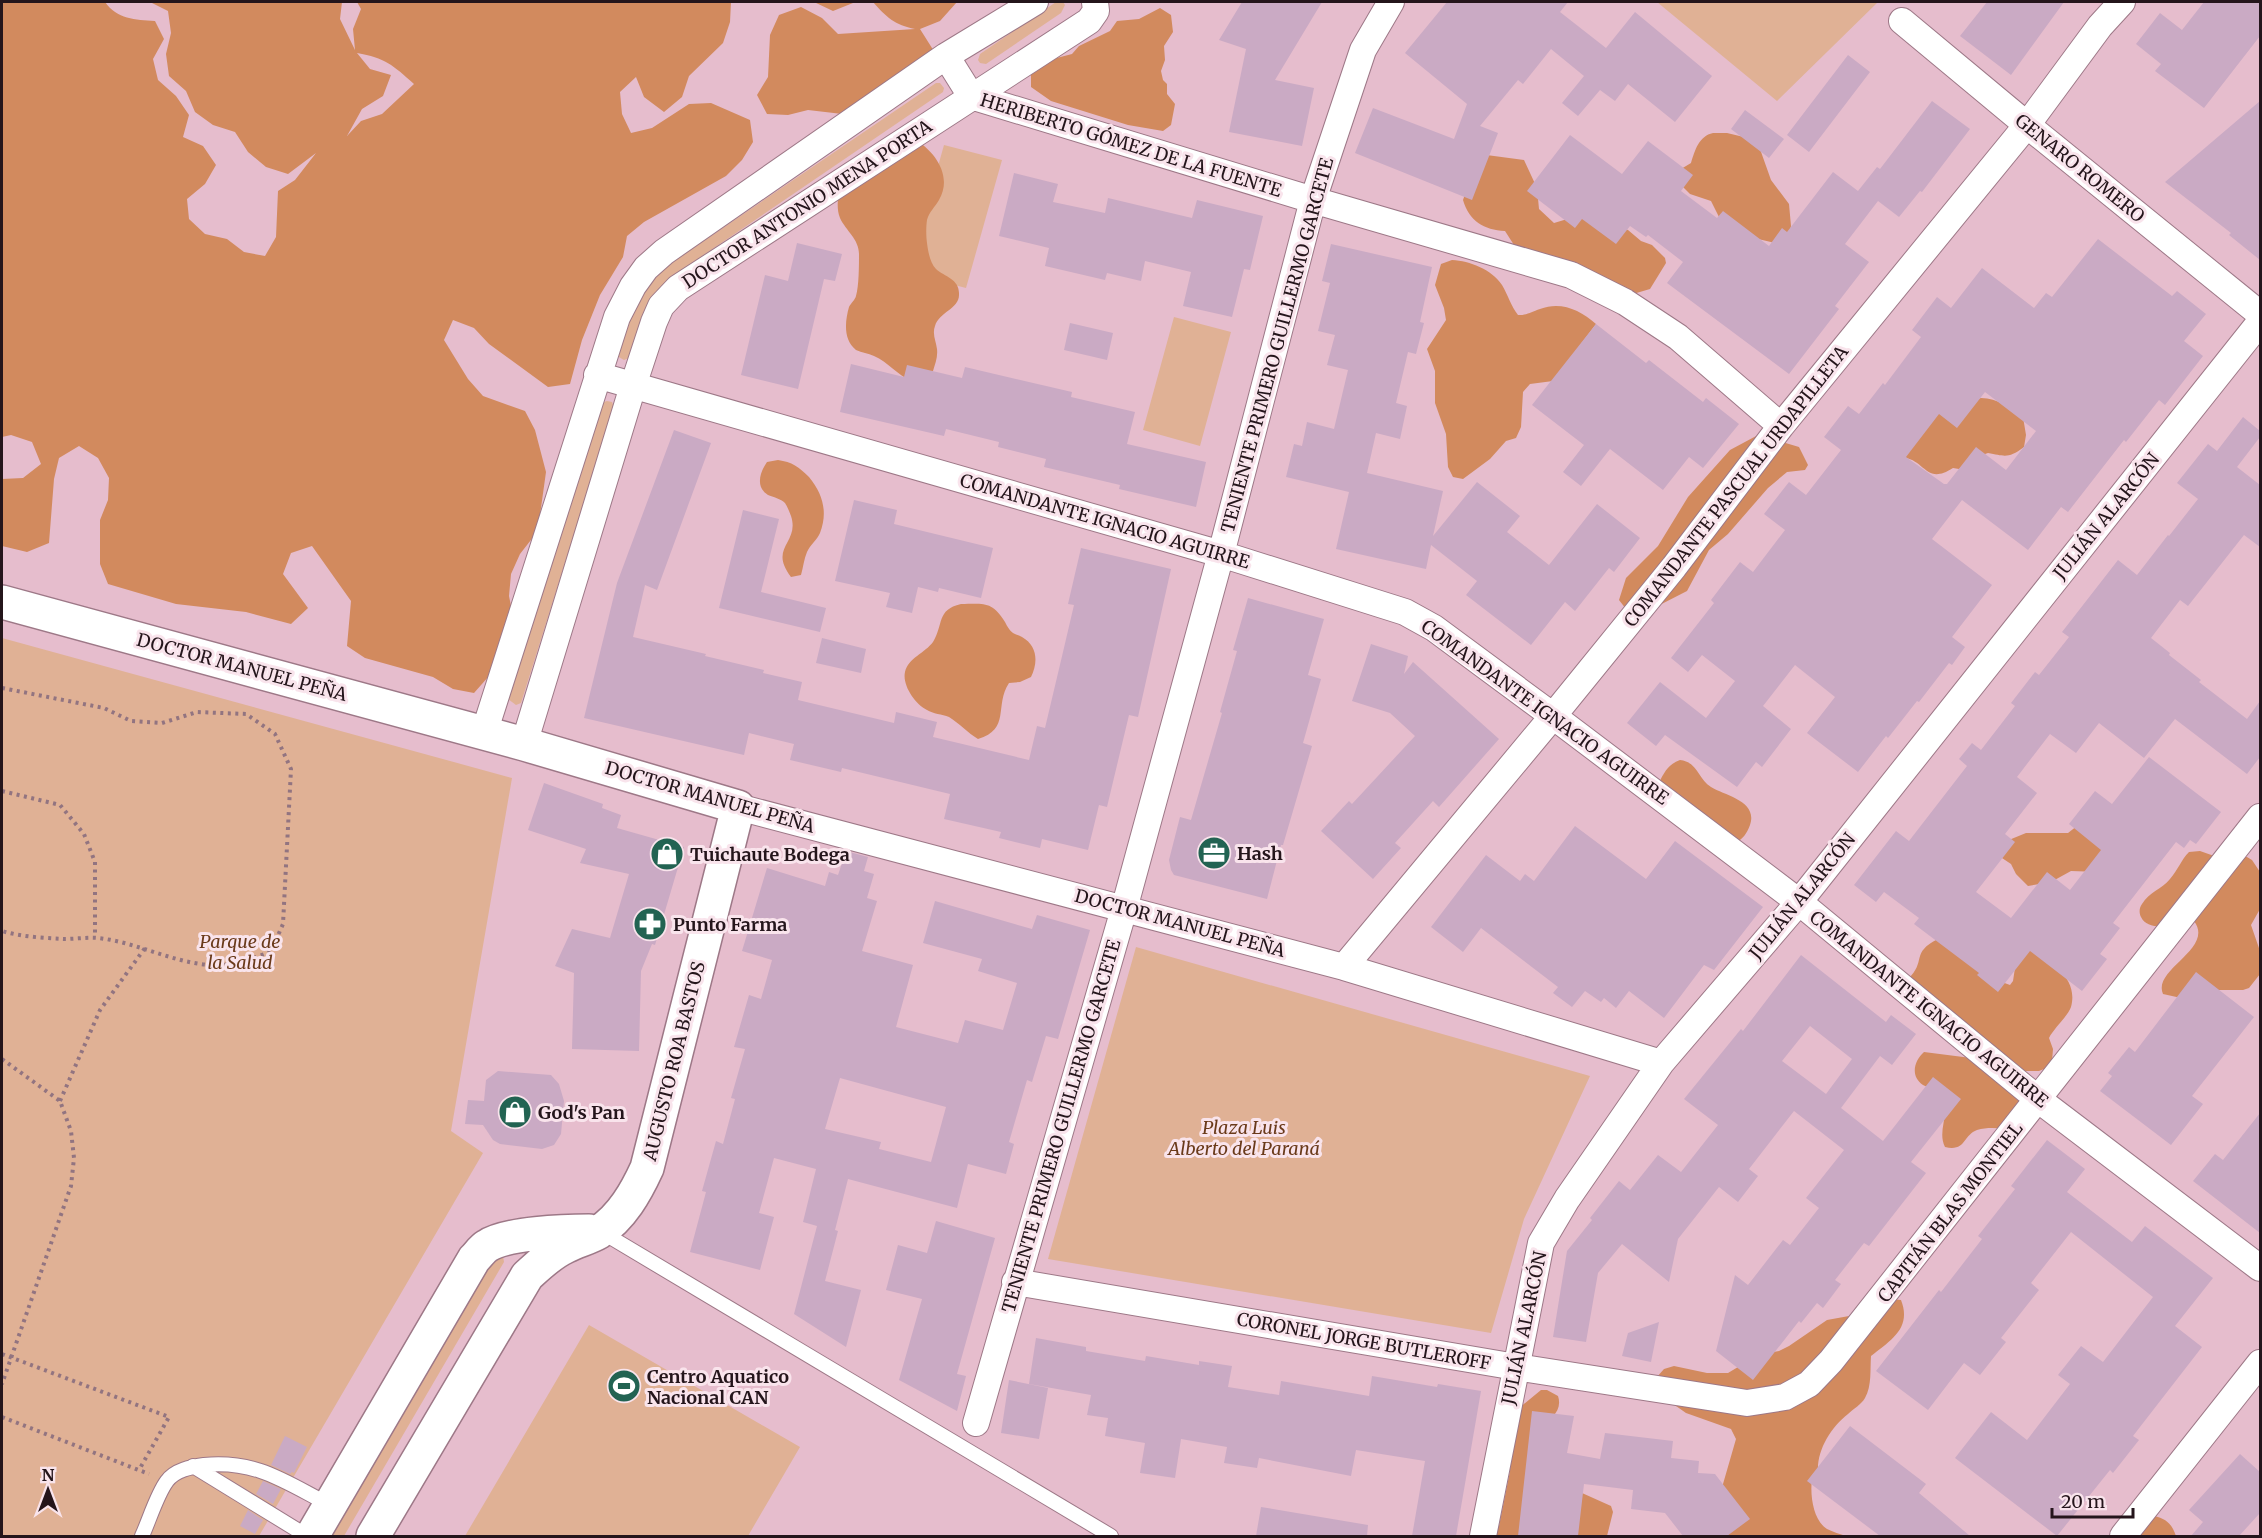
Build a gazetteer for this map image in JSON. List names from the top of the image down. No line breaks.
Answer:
{"streets":{"street":["HERIBERTO GÓMEZ DE LA FUENTE","GENARO ROMERO","DOCTOR ANTONIO MENA PORTA","TENIENTE PRIMERO GUILLERMO GARCETE","COMANDANTE PASCUAL URDAPILLETA","JULIÁN ALARCÓN","COMANDANTE IGNACIO AGUIRRE","DOCTOR MANUEL PEÑA","AUGUSTO ROA BASTOS","CAPITÁN BLAS MONTIEL","CORONEL JORGE BUTLEROFF"]},"crossings":[["HERIBERTO GÓMEZ DE LA FUENTE","DOCTOR ANTONIO MENA PORTA"],["HERIBERTO GÓMEZ DE LA FUENTE","TENIENTE PRIMERO GUILLERMO GARCETE"],["HERIBERTO GÓMEZ DE LA FUENTE","COMANDANTE PASCUAL URDAPILLETA"],["GENARO ROMERO","COMANDANTE PASCUAL URDAPILLETA"],["DOCTOR ANTONIO MENA PORTA","COMANDANTE IGNACIO AGUIRRE"],["DOCTOR ANTONIO MENA PORTA","DOCTOR MANUEL PEÑA"],["TENIENTE PRIMERO GUILLERMO GARCETE","COMANDANTE IGNACIO AGUIRRE"],["TENIENTE PRIMERO GUILLERMO GARCETE","DOCTOR MANUEL PEÑA"],["TENIENTE PRIMERO GUILLERMO GARCETE","CORONEL JORGE BUTLEROFF"],["COMANDANTE PASCUAL URDAPILLETA","COMANDANTE IGNACIO AGUIRRE"],["COMANDANTE PASCUAL URDAPILLETA","DOCTOR MANUEL PEÑA"],["JULIÁN ALARCÓN","COMANDANTE IGNACIO AGUIRRE"],["JULIÁN ALARCÓN","DOCTOR MANUEL PEÑA"],["JULIÁN ALARCÓN","CORONEL JORGE BUTLEROFF"],["COMANDANTE IGNACIO AGUIRRE","CAPITÁN BLAS MONTIEL"],["DOCTOR MANUEL PEÑA","AUGUSTO ROA BASTOS"],["CAPITÁN BLAS MONTIEL","CORONEL JORGE BUTLEROFF"]],"parks":["Parque de la Salud","Plaza Luis Alberto del Paraná"],"places":{"office":["Hash"],"shop":["Tuichaute Bodega","God's Pan"],"pharmacy":["Punto Farma"],"sports":["Centro Aquatico Nacional CAN"]},"scale_bar":"20 m","north":"top"}
